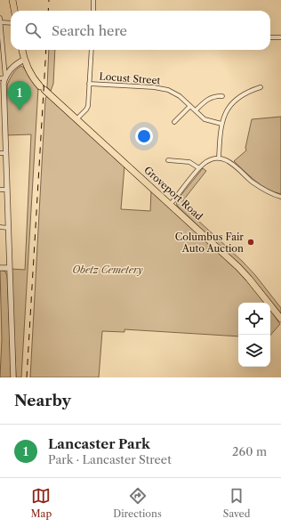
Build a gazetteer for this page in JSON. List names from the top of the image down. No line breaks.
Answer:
{"streets":{"main road":["Groveport Road"],"street":["Locust Street"]},"parks":["Obetz Cemetery"],"places":["Columbus Fair Auto Auction"],"page":{"search":"Search here","pins":"1","heading":"Nearby","list":[{"mark":"1","name":"Lancaster Park","note":"Park · Lancaster Street","value":"260 m"}],"nav":["Map","Directions","Saved"]}}
